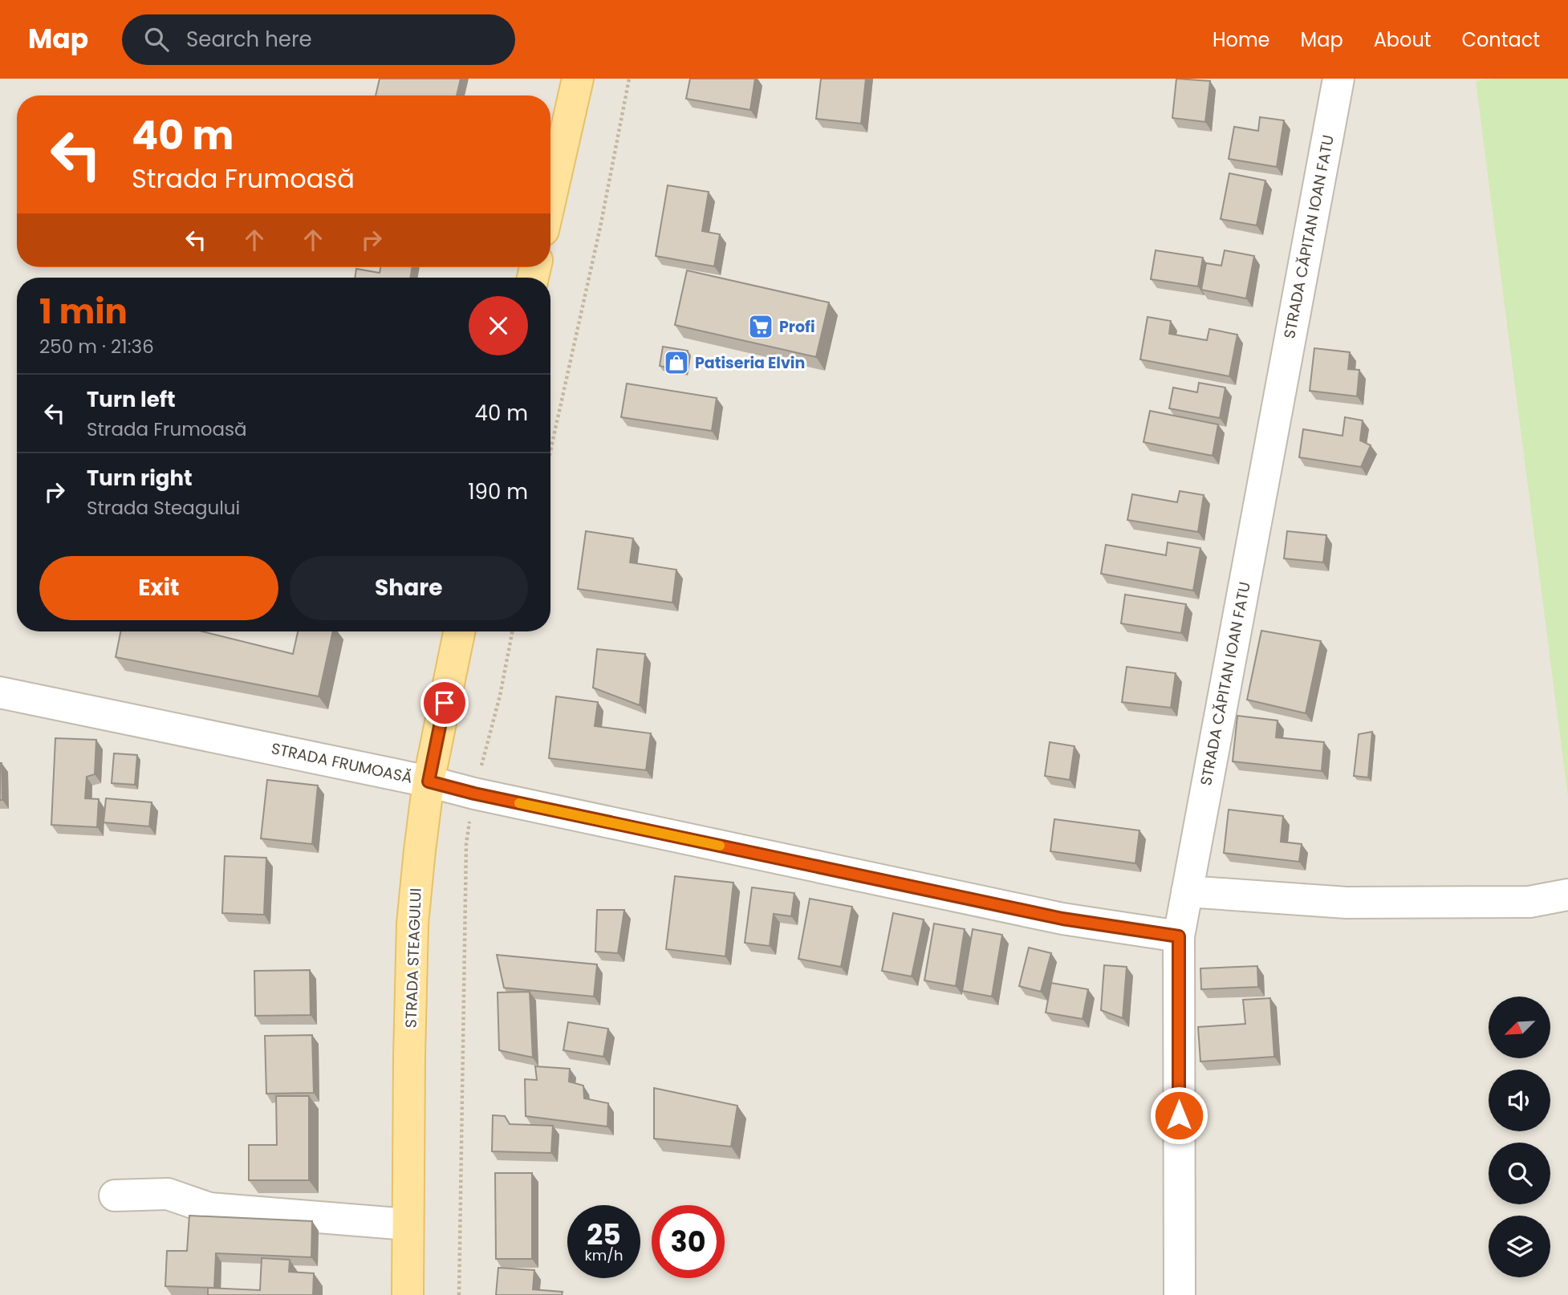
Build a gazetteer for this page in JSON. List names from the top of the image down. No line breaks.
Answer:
{"streets":{"main road":["STRADA STEAGULUI"],"street":["STRADA CĂPITAN IOAN FATU","STRADA FRUMOASĂ"]},"crossings":[["STRADA CĂPITAN IOAN FATU","STRADA FRUMOASĂ"],["STRADA FRUMOASĂ","STRADA STEAGULUI"]],"places":{"supermarket":["Profi"],"shop":["Patiseria Elvin"]},"north":"bottom left","page":{"header":"Map","search":"Search here","nav":["Home","Map","About","Contact"],"turn":["40 m","Strada Frumoasă"],"heading":["1 min","250 m · 21:36"],"list":[{"name":"Turn left","note":"Strada Frumoasă","value":"40 m"},{"name":"Turn right","note":"Strada Steagului","value":"190 m"}],"buttons":["Exit","Share"],"speed":"25 km/h","limit":"30"}}
